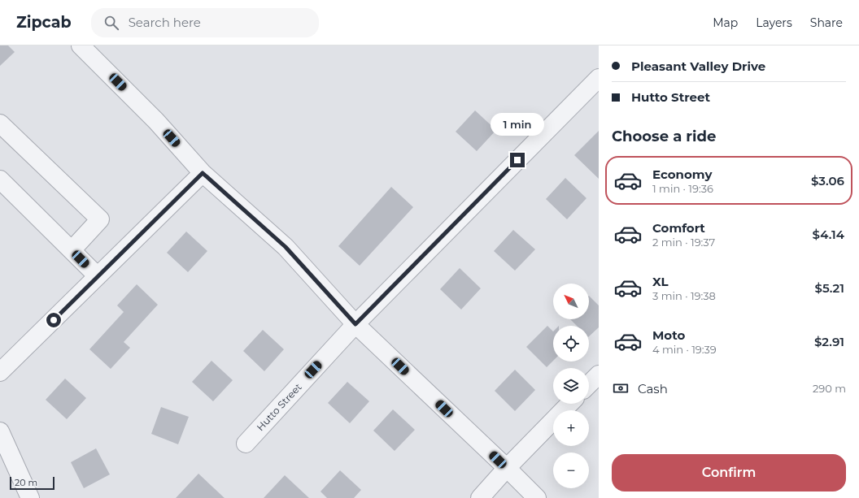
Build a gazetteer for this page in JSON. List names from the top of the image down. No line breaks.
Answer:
{"streets":{"street":["Hutto Street"]},"scale_bar":"20 m","north":"top left","page":{"header":"Zipcab","search":"Search here","nav":["Map","Layers","Share"],"banner":["Pleasant Valley Drive","Hutto Street"],"bubble":"1 min","heading":"Choose a ride","list":[{"name":"Economy","note":"1 min · 19:36","value":"$3.06"},{"name":"Comfort","note":"2 min · 19:37","value":"$4.14"},{"name":"XL","note":"3 min · 19:38","value":"$5.21"},{"name":"Moto","note":"4 min · 19:39","value":"$2.91"}],"map_buttons":["+","−"],"pay":["Cash","290 m"],"buttons":"Confirm","scale":"20 m"}}
